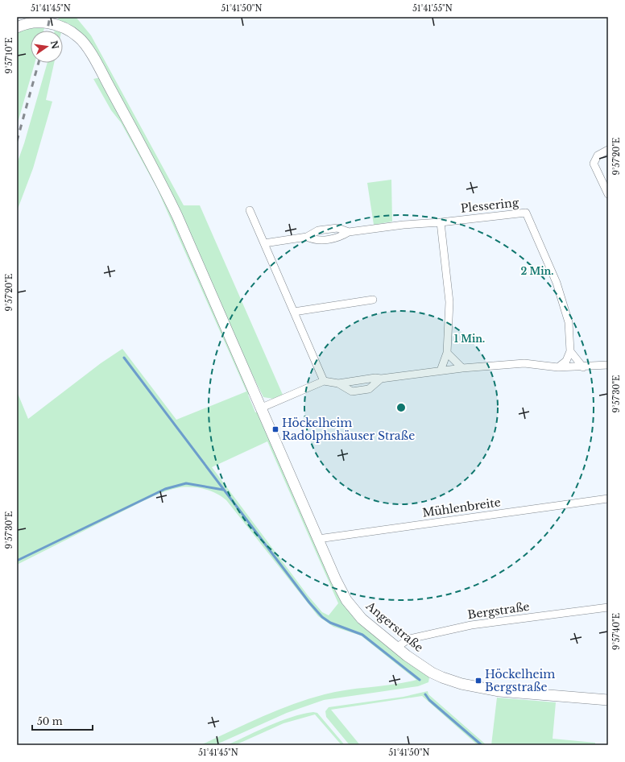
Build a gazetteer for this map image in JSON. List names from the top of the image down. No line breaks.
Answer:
{"streets":{"street":["Plessering","Mühlenbreite","Bergstraße","Angerstraße"]},"crossings":[["Mühlenbreite","Angerstraße"],["Bergstraße","Angerstraße"]],"places":{"transit":["Höckelheim Radolphshäuser Straße","Höckelheim Bergstraße"]},"scale_bar":"50 m","north":"right","coordinates":["51°41'45\"N","51°41'50\"N","51°41'55\"N","9°57'10\"E","9°57'20\"E","9°57'30\"E","9°57'40\"E"],"rings":["2 Min.","1 Min."]}
